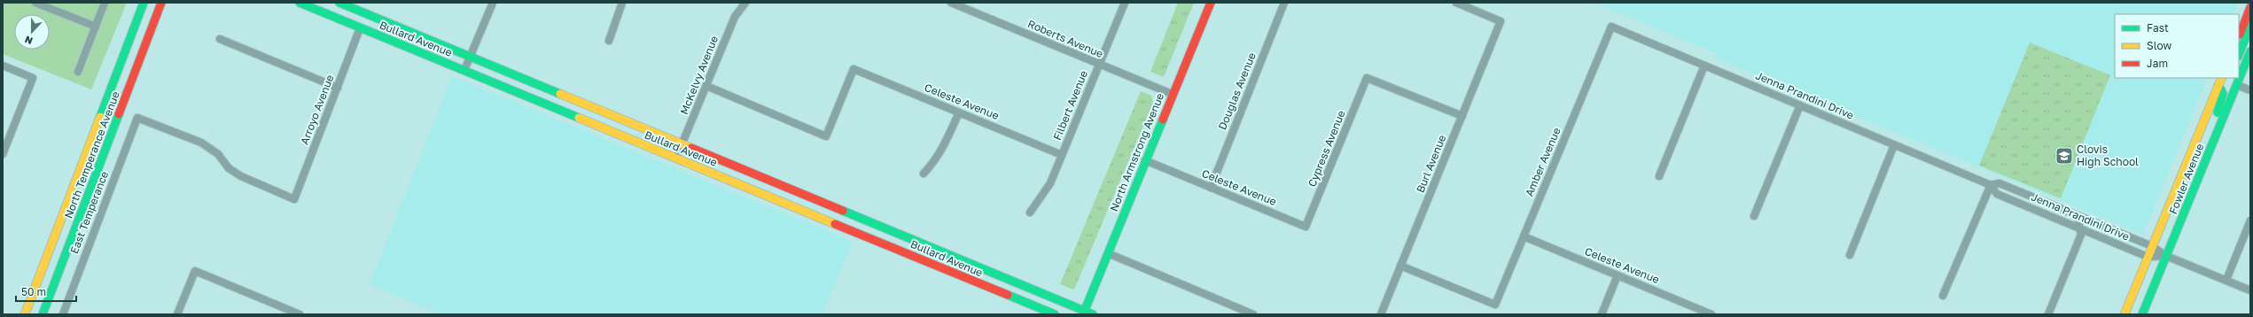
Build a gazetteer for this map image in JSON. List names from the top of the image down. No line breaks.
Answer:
{"streets":{"main road":["Bullard Avenue","North Armstrong Avenue","North Temperance Avenue","Fowler Avenue"],"street":["Roberts Avenue","McKelvy Avenue","Douglas Avenue","Jenna Prandini Drive","Celeste Avenue","Filbert Avenue","Arroyo Avenue","Cypress Avenue","Amber Avenue","Burl Avenue","East Temperance"]},"crossings":[["Bullard Avenue","McKelvy Avenue"],["Bullard Avenue","Arroyo Avenue"],["Bullard Avenue","North Armstrong Avenue"],["Roberts Avenue","Filbert Avenue"],["Roberts Avenue","North Armstrong Avenue"],["McKelvy Avenue","Celeste Avenue"],["Douglas Avenue","Celeste Avenue"],["Jenna Prandini Drive","Amber Avenue"],["Jenna Prandini Drive","Fowler Avenue"],["Celeste Avenue","Filbert Avenue"],["Celeste Avenue","Cypress Avenue"],["Celeste Avenue","North Armstrong Avenue"],["Celeste Avenue","Amber Avenue"],["Arroyo Avenue","East Temperance"],["Cypress Avenue","Burl Avenue"],["Amber Avenue","Burl Avenue"]],"places":{"school or university":["Clovis High School"]},"legend":["Fast","Slow","Jam"],"scale_bar":"50 m","north":"bottom"}
